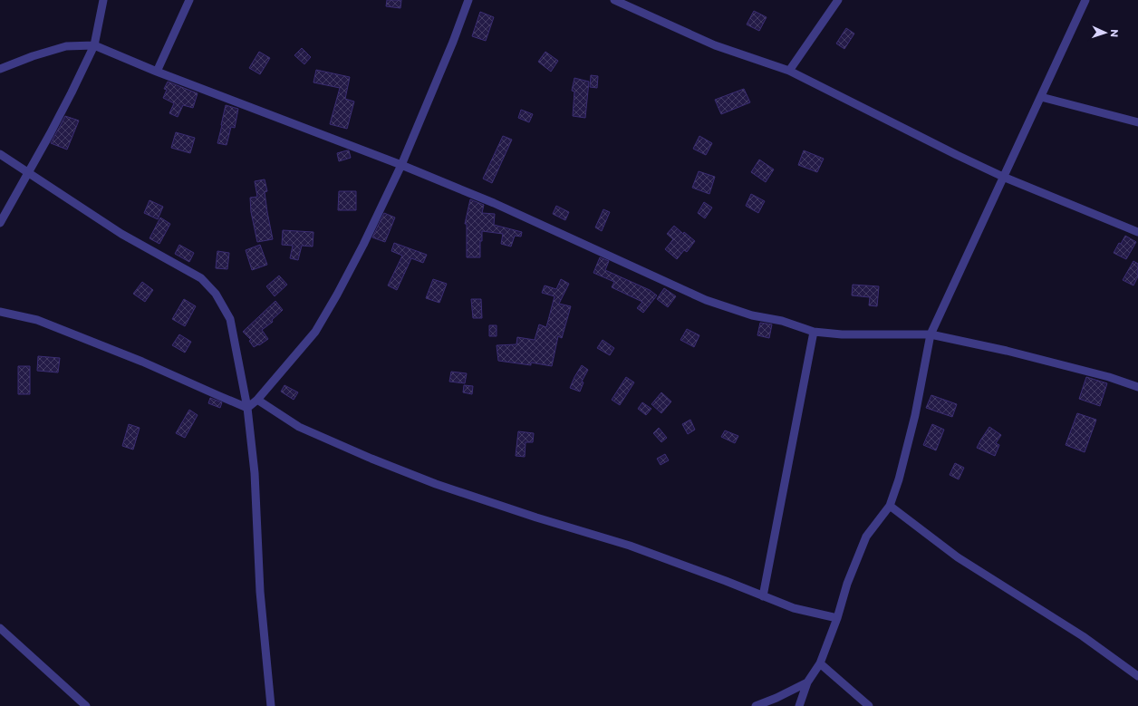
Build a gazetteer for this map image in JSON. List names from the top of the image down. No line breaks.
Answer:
{"north":"right"}
